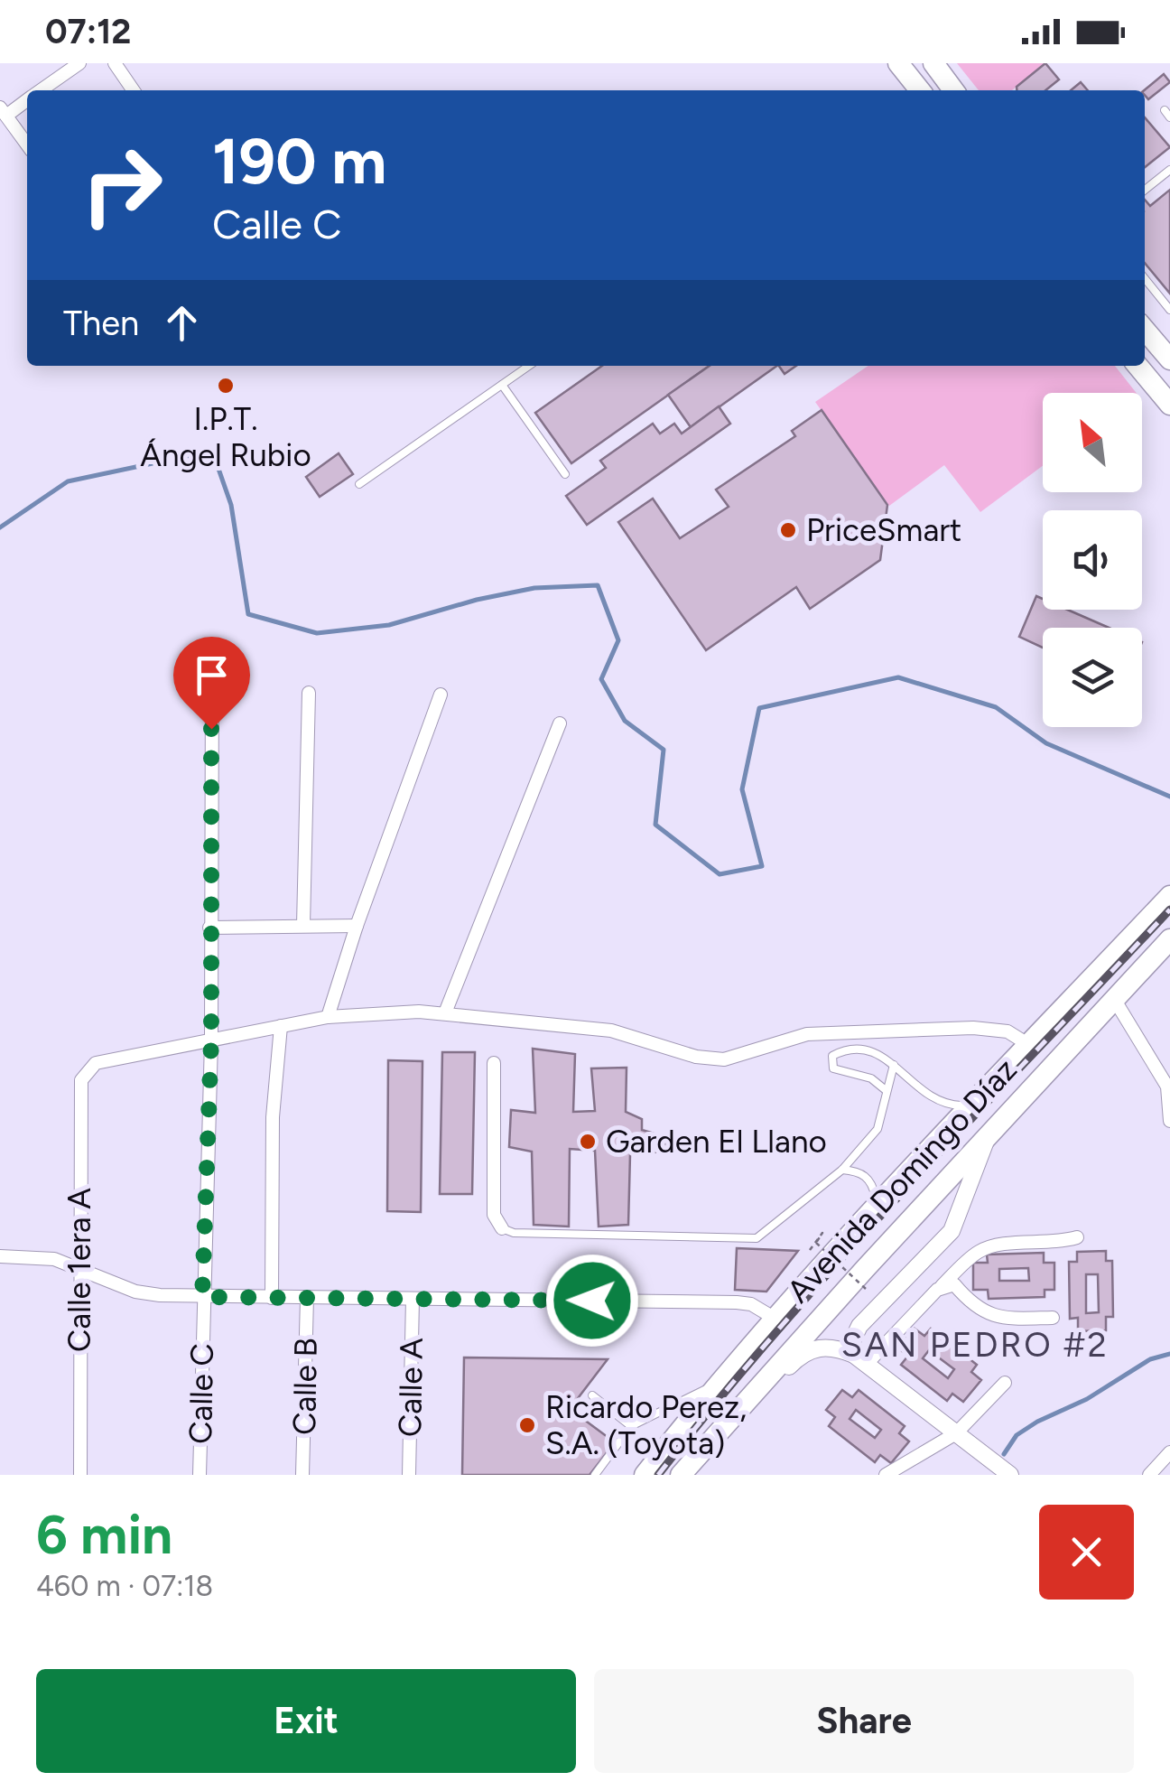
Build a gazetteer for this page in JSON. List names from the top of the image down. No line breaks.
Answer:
{"streets":{"main road":["Avenida Domingo Díaz"],"street":["Calle 1era A","Calle B","Calle A","Calle C"]},"crossings":[["Calle 1era A","Calle C"]],"districts":["SAN PEDRO #2"],"places":["I.P.T. Ángel Rubio","PriceSmart","Garden El Llano","Ricardo Perez, S.A. (Toyota)"],"north":"top left","page":{"status":"07:12","turn":["190 m","Calle C"],"then":"Then","heading":["6 min","460 m · 07:18"],"buttons":["Exit","Share"]}}
